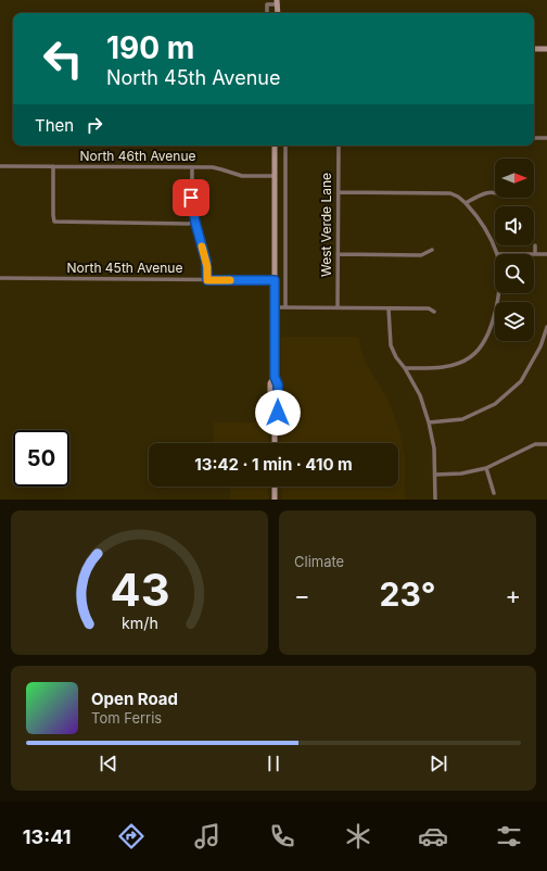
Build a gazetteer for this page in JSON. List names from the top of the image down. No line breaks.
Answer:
{"streets":{"street":["North 46th Avenue","West Verde Lane","North 45th Avenue"]},"north":"right","page":{"turn":["190 m","North 45th Avenue"],"then":"Then","limit":"50","trip":"13:42 · 1 min · 410 m","tile":"Climate","heat":["−","23°","+"],"song":["Open Road","Tom Ferris"],"tabs":"13:41","gauge":["43","km/h"]}}
